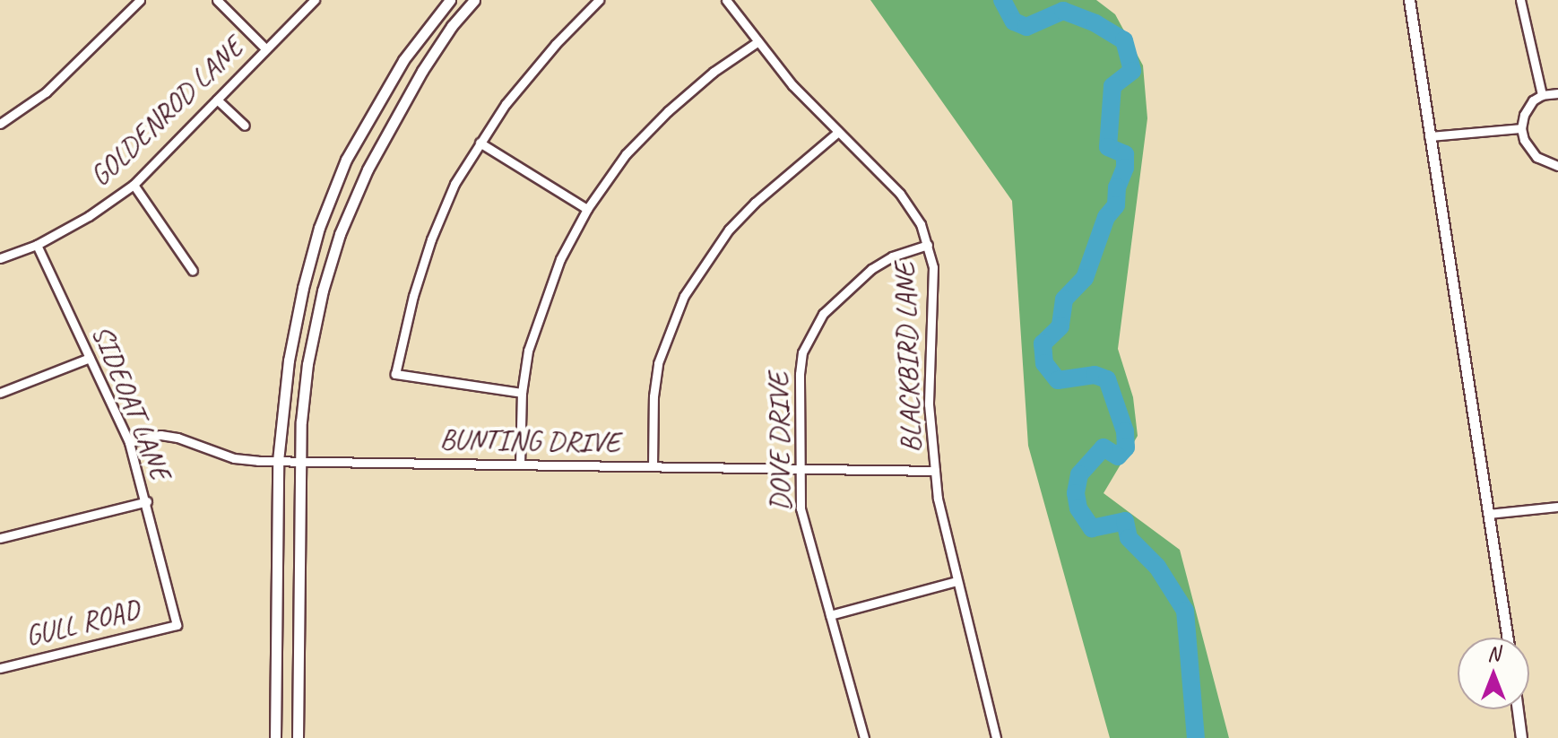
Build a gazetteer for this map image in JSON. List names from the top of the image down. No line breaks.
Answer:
{"streets":{"street":["GOLDENROD LANE","BLACKBIRD LANE","SIDEOAT LANE","BUNTING DRIVE","DOVE DRIVE","GULL ROAD"]},"crossings":[["GOLDENROD LANE","SIDEOAT LANE"],["BLACKBIRD LANE","BUNTING DRIVE"],["BLACKBIRD LANE","DOVE DRIVE"],["SIDEOAT LANE","BUNTING DRIVE"],["SIDEOAT LANE","GULL ROAD"],["BUNTING DRIVE","DOVE DRIVE"]],"north":"top"}
